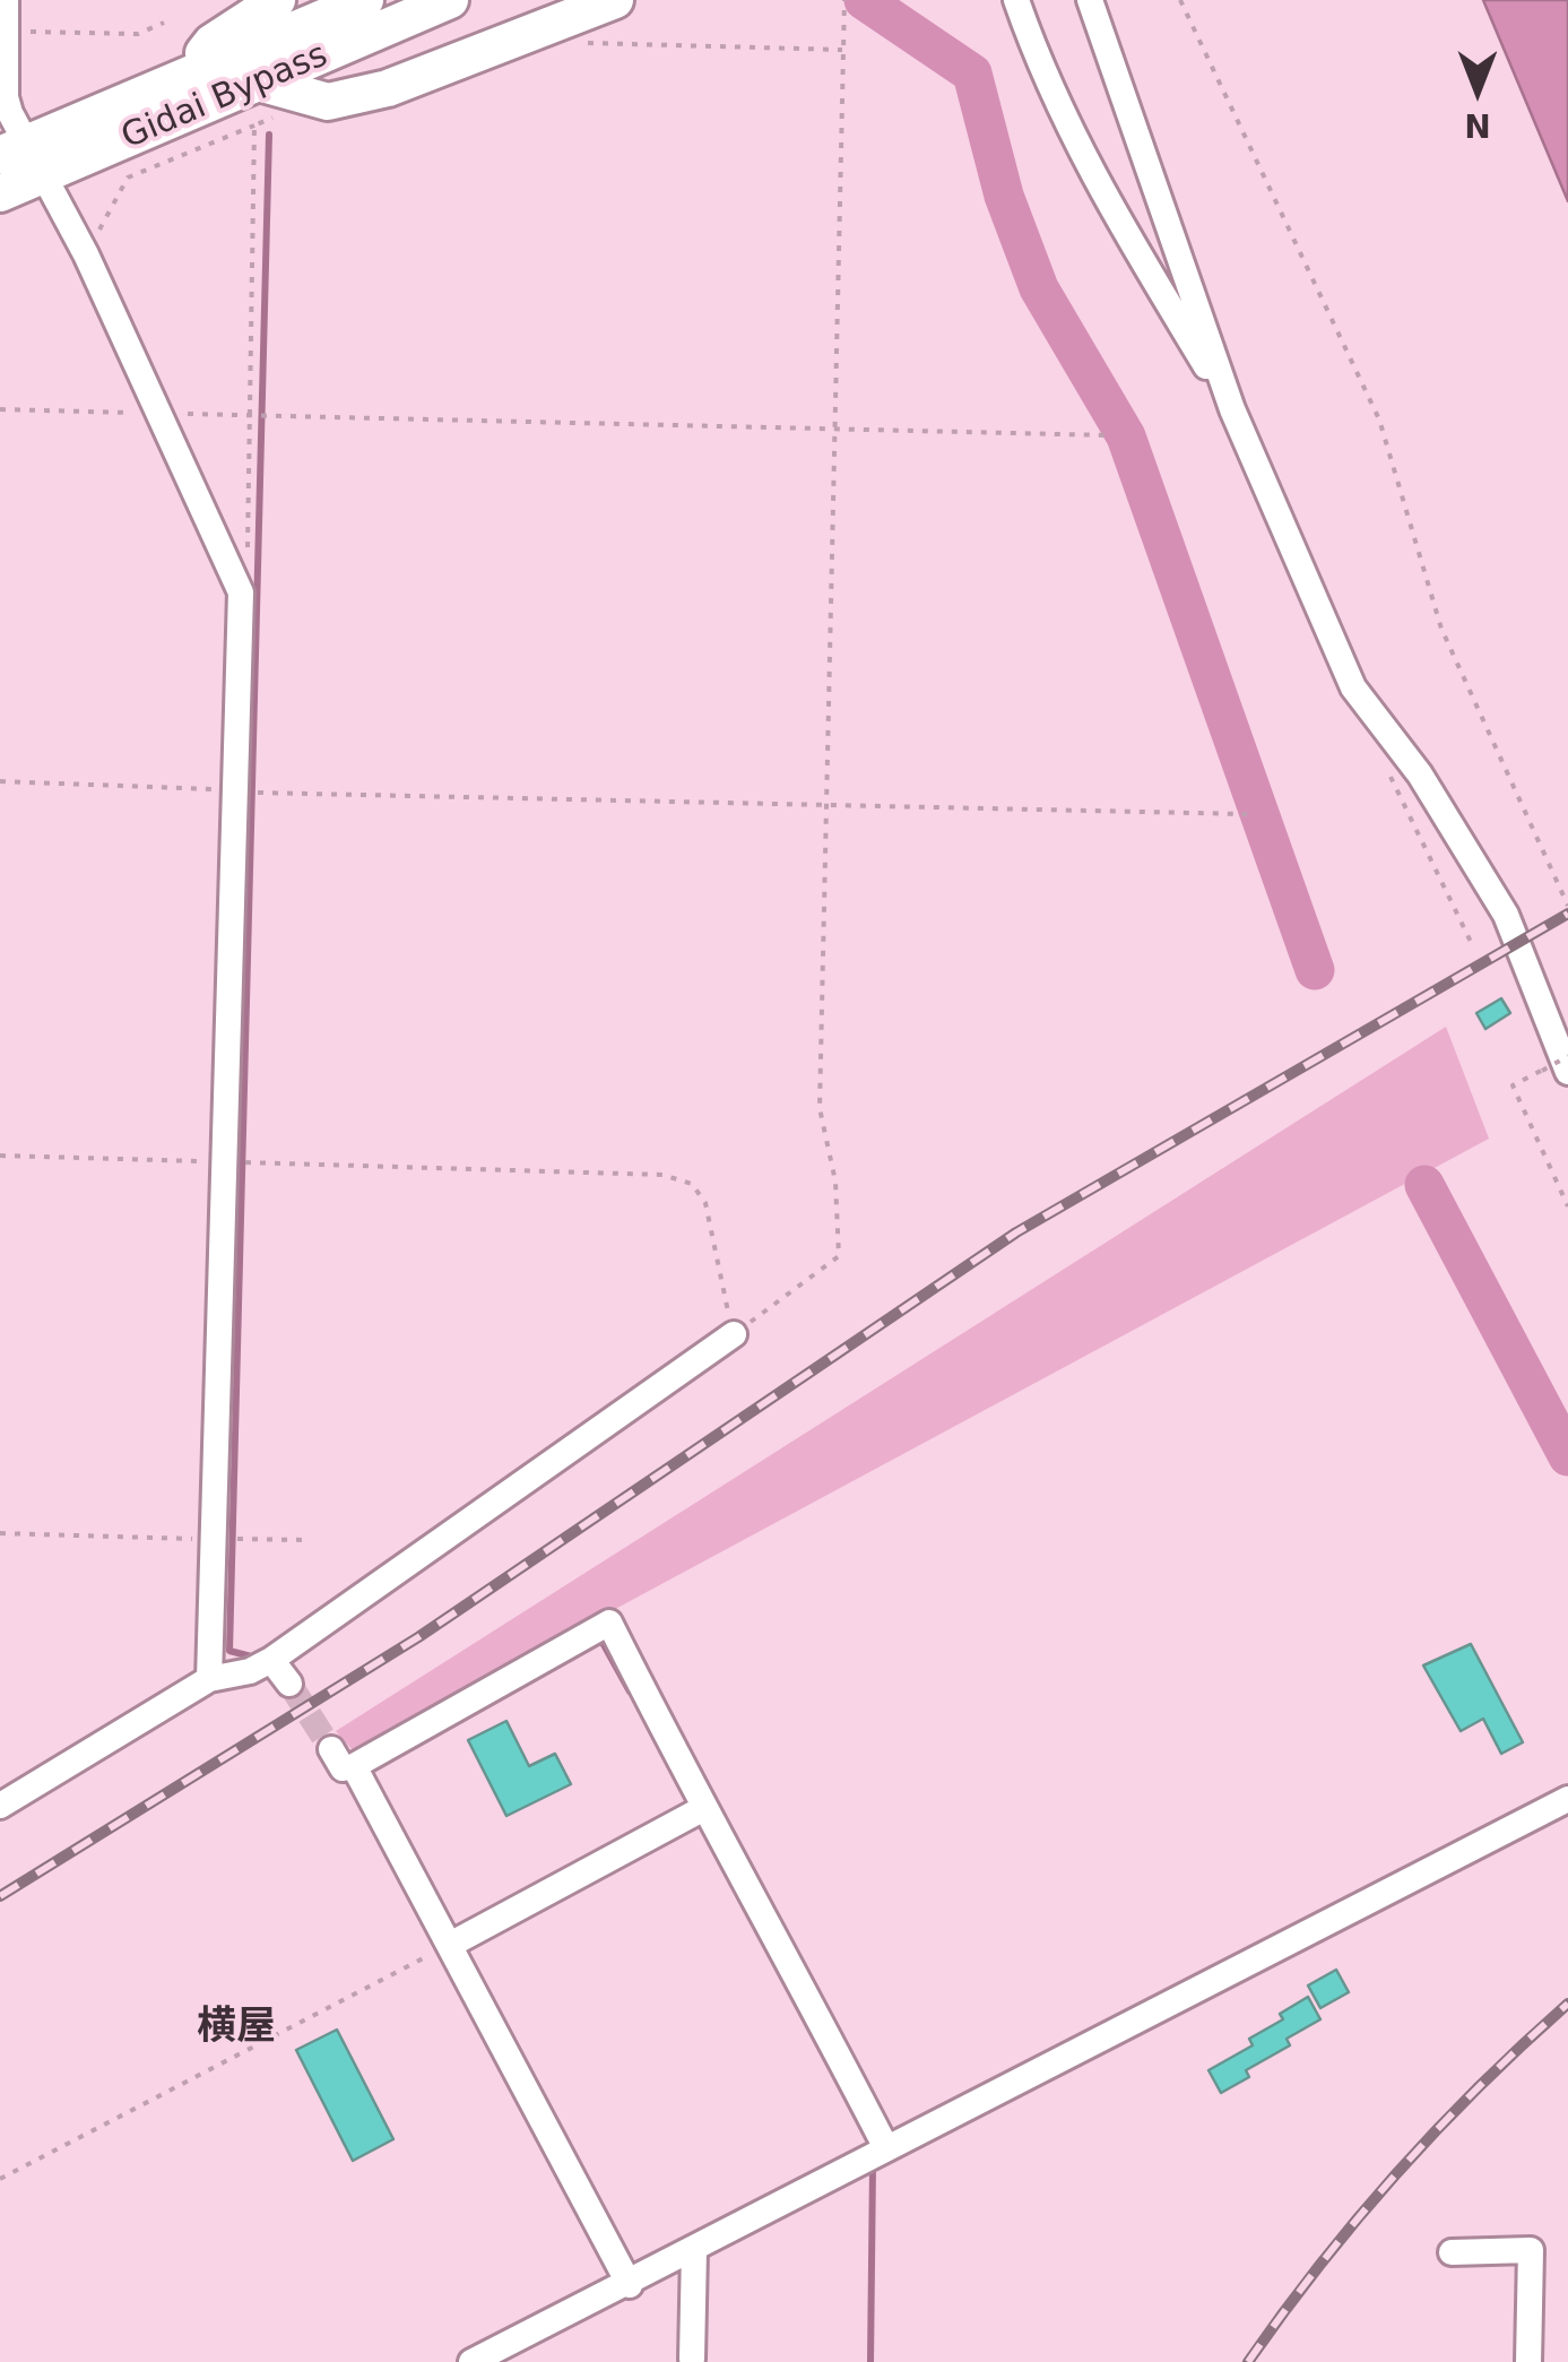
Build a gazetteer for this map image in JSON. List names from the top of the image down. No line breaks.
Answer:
{"streets":{"highway":["Gidai Bypass"]},"districts":["横屋"],"north":"bottom"}
